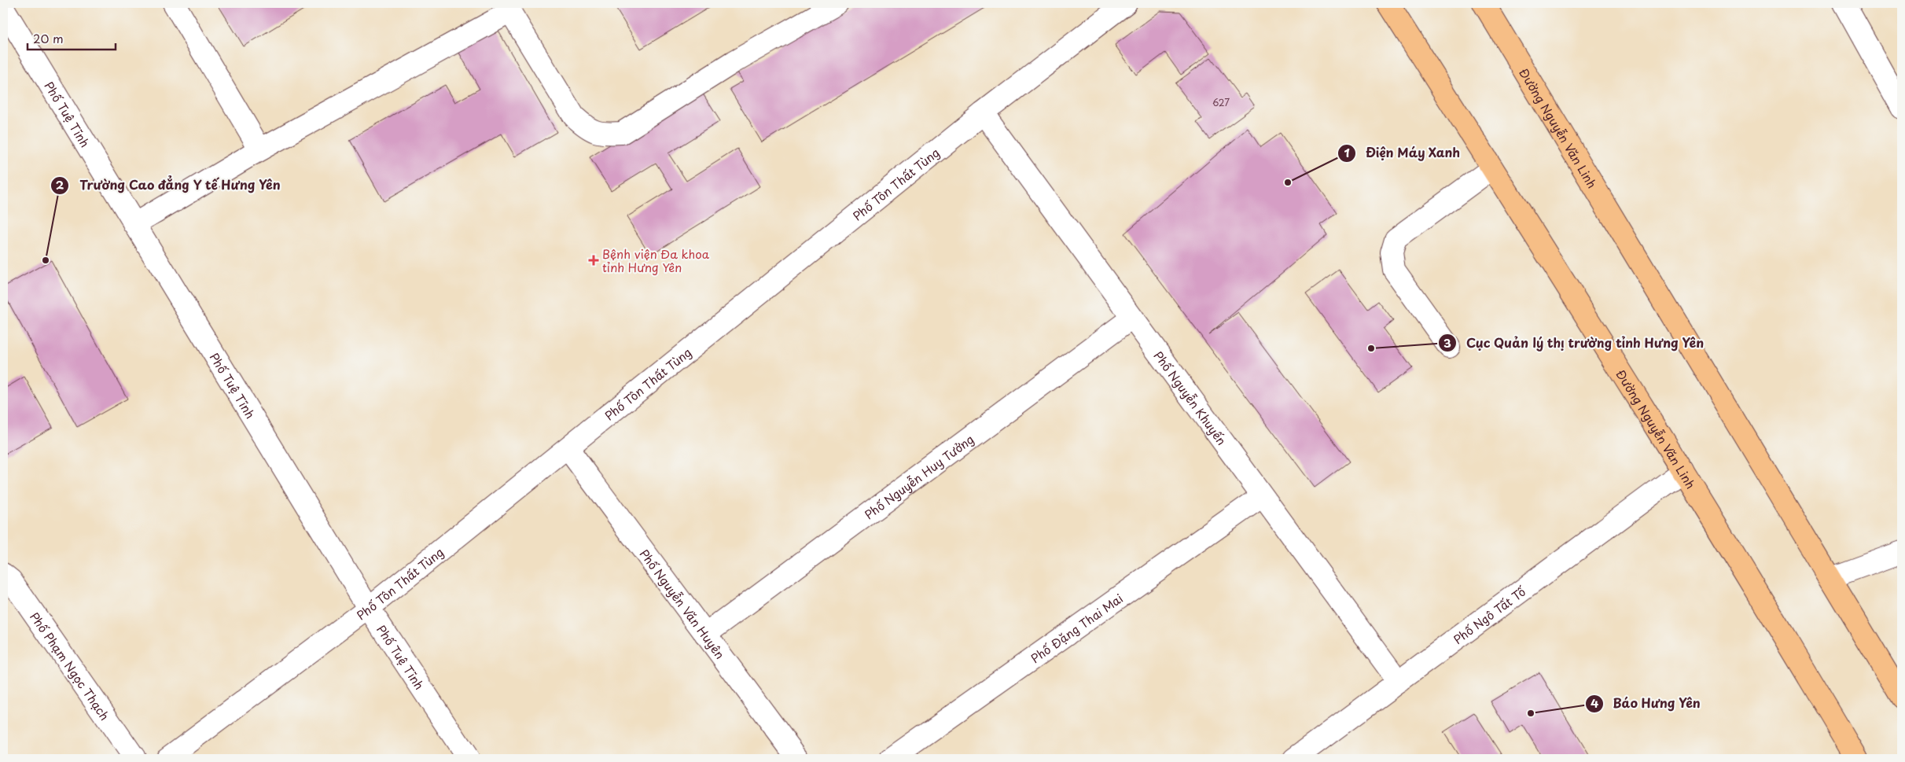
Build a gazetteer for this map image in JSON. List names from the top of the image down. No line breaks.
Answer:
{"streets":{"highway":["Đường Nguyễn Văn Linh"],"street":["Phố Tuệ Tĩnh","Phố Tôn Thất Tùng","Phố Nguyễn Khuyến","Phố Nguyễn Huy Tưởng","Phố Nguyễn Văn Huyên","Phố Ngô Tất Tố","Phố Đặng Thai Mai","Phố Phạm Ngọc Thạch"]},"crossings":[["Phố Tuệ Tĩnh","Phố Tôn Thất Tùng"],["Đường Nguyễn Văn Linh","Phố Ngô Tất Tố"],["Phố Tôn Thất Tùng","Phố Nguyễn Khuyến"],["Phố Tôn Thất Tùng","Phố Nguyễn Văn Huyên"],["Phố Nguyễn Khuyến","Phố Nguyễn Huy Tưởng"],["Phố Nguyễn Khuyến","Phố Ngô Tất Tố"],["Phố Nguyễn Khuyến","Phố Đặng Thai Mai"],["Phố Nguyễn Huy Tưởng","Phố Nguyễn Văn Huyên"]],"places":{"other":["Điện Máy Xanh","Trường Cao đẳng Y tế Hưng Yên","Cục Quản lý thị trường tỉnh Hưng Yên","Báo Hưng Yên"],"health":["Bệnh viện Đa khoa tỉnh Hưng Yên"]},"house_numbers":["627"],"scale_bar":"20 m"}
